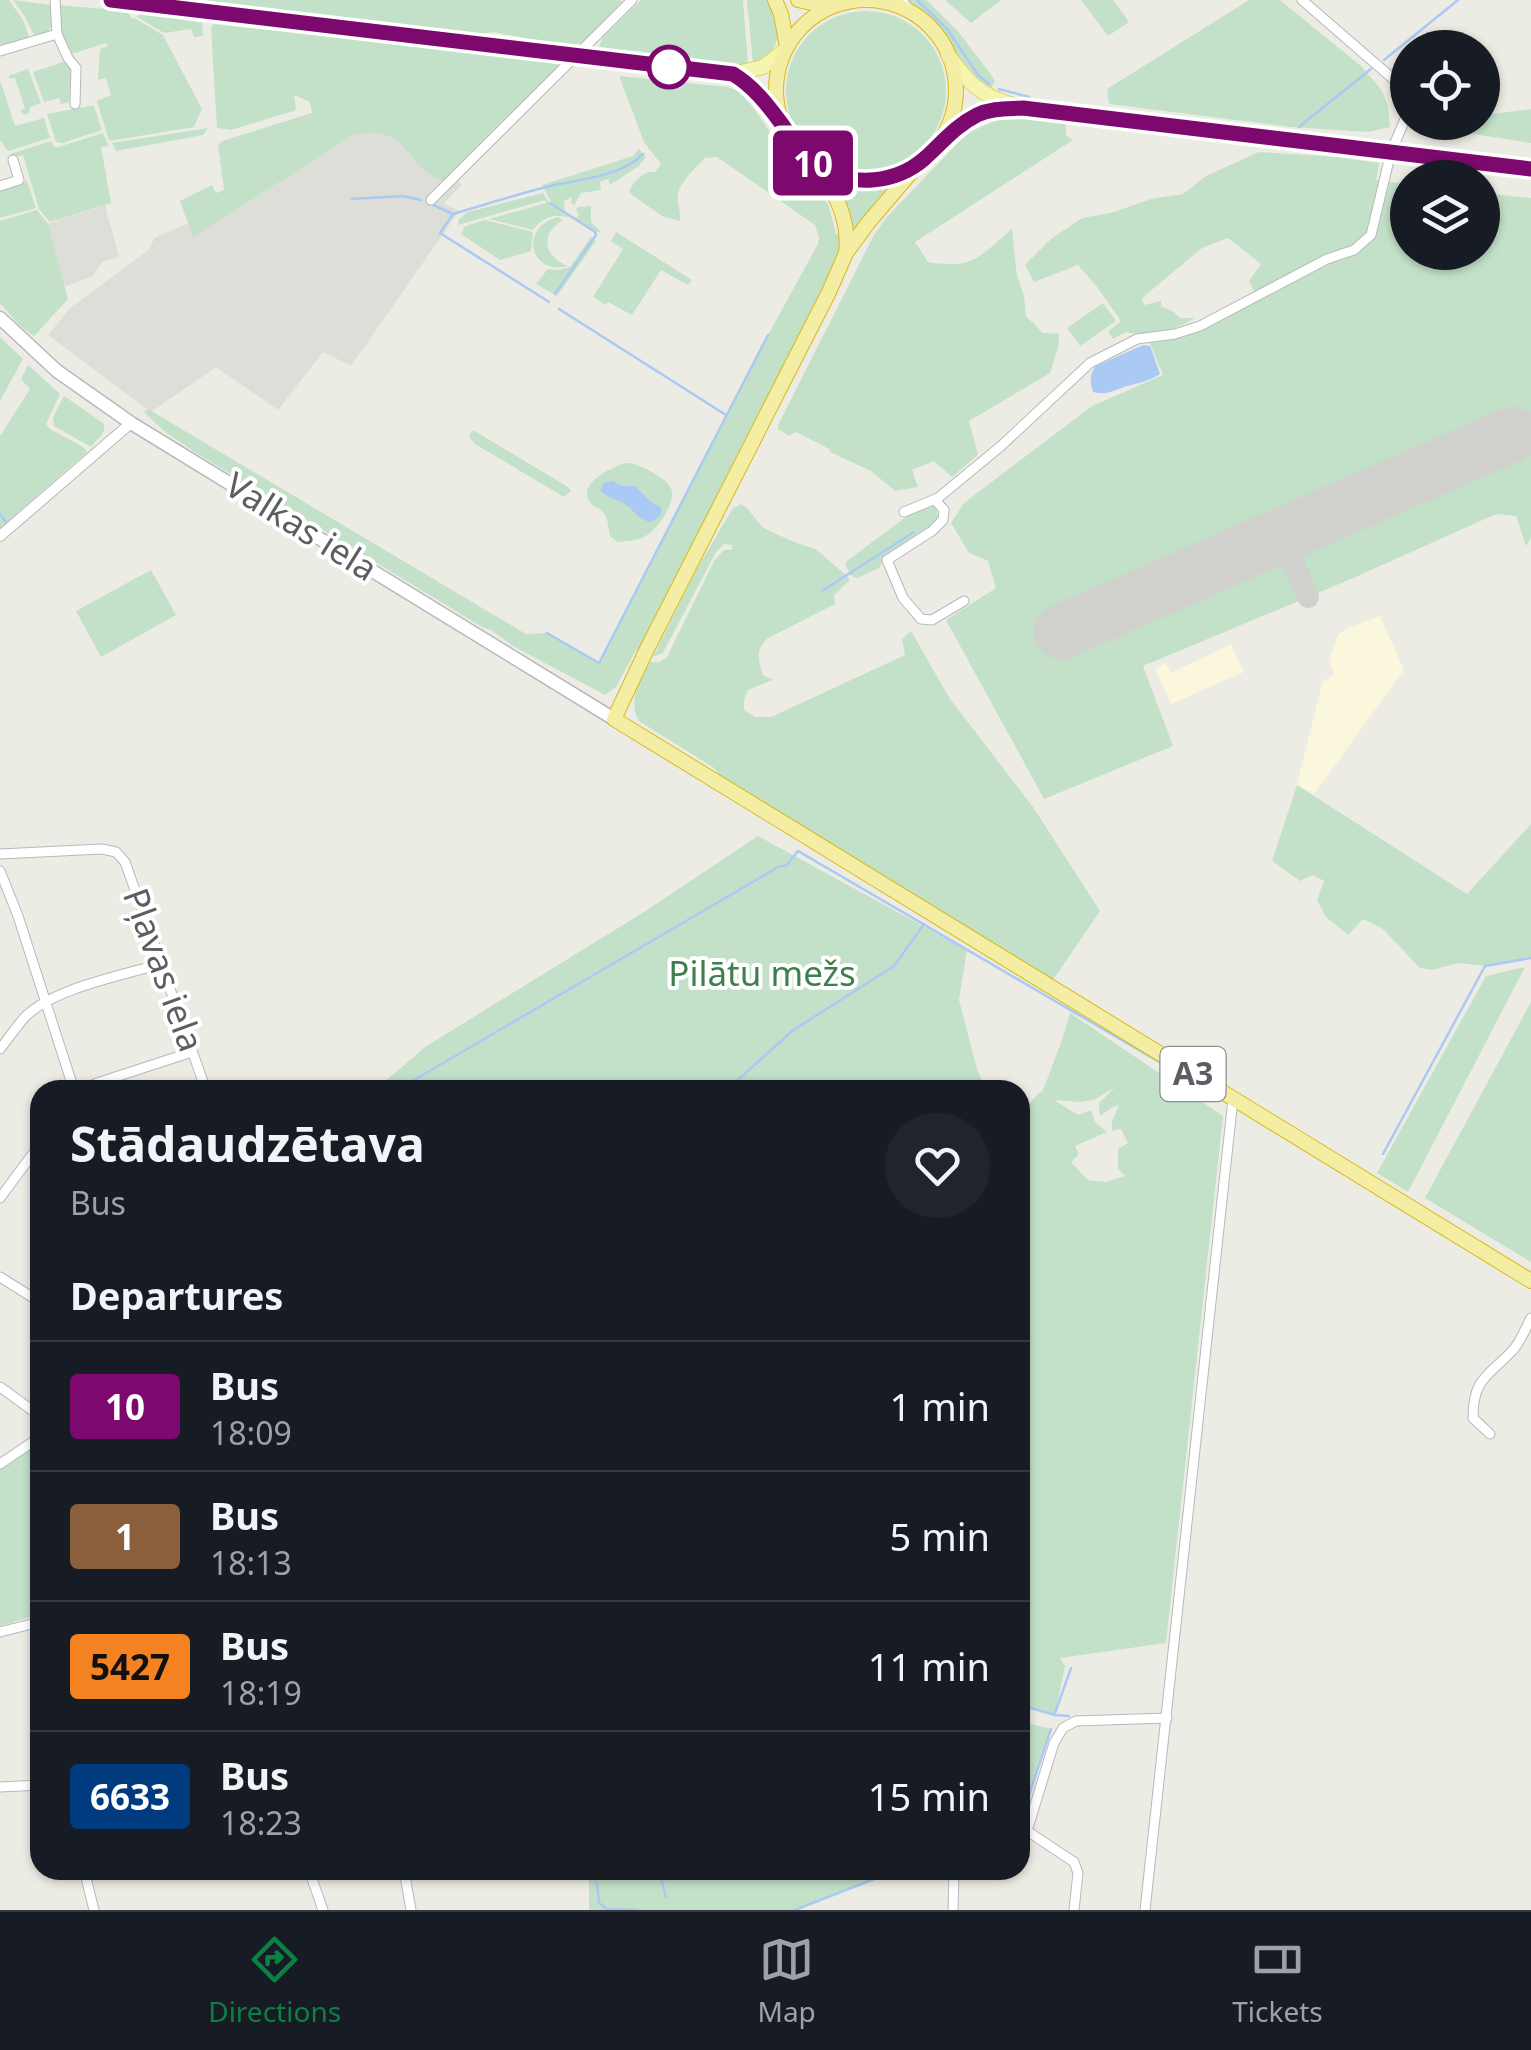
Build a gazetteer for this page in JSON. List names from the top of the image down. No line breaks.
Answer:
{"streets":{"highway":["A3"],"main road":["Valkas iela"],"street":["Pļavas iela"]},"crossings":[["Valkas iela","A3"]],"parks":["Pilātu mežs"],"lines":["bus line 10"],"page":{"on_map":"10","heading":[["Stādaudzētava","Bus"],"Departures"],"list":[{"mark":"10","name":"Bus","note":"18:09","value":"1 min"},{"mark":"1","name":"Bus","note":"18:13","value":"5 min"},{"mark":"5427","name":"Bus","note":"18:19","value":"11 min"},{"mark":"6633","name":"Bus","note":"18:23","value":"15 min"}],"tabs":["Directions","Map","Tickets"]}}
